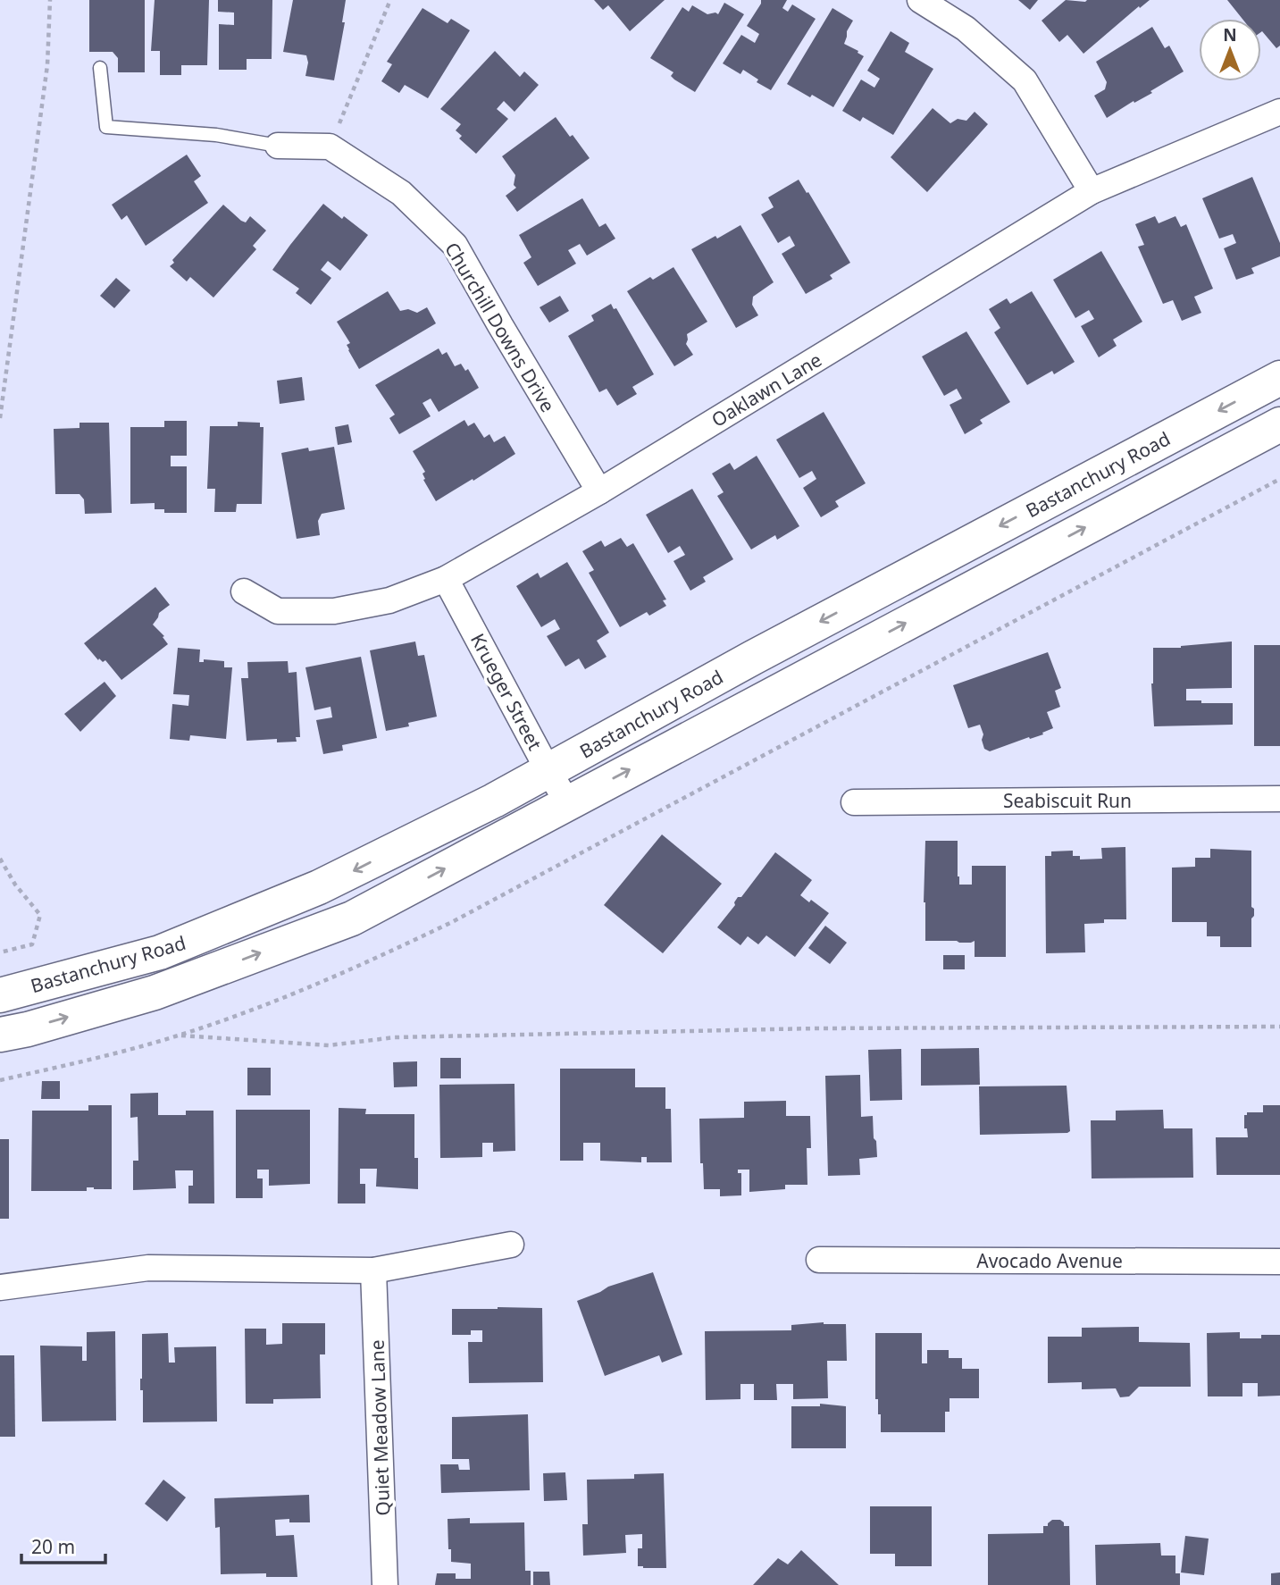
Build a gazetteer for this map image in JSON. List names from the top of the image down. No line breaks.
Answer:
{"streets":{"main road":["Bastanchury Road"],"street":["Churchill Downs Drive","Oaklawn Lane","Krueger Street","Seabiscuit Run","Avocado Avenue","Quiet Meadow Lane"]},"crossings":[["Churchill Downs Drive","Oaklawn Lane"],["Oaklawn Lane","Krueger Street"],["Bastanchury Road","Krueger Street"]],"scale_bar":"20 m","north":"top"}
